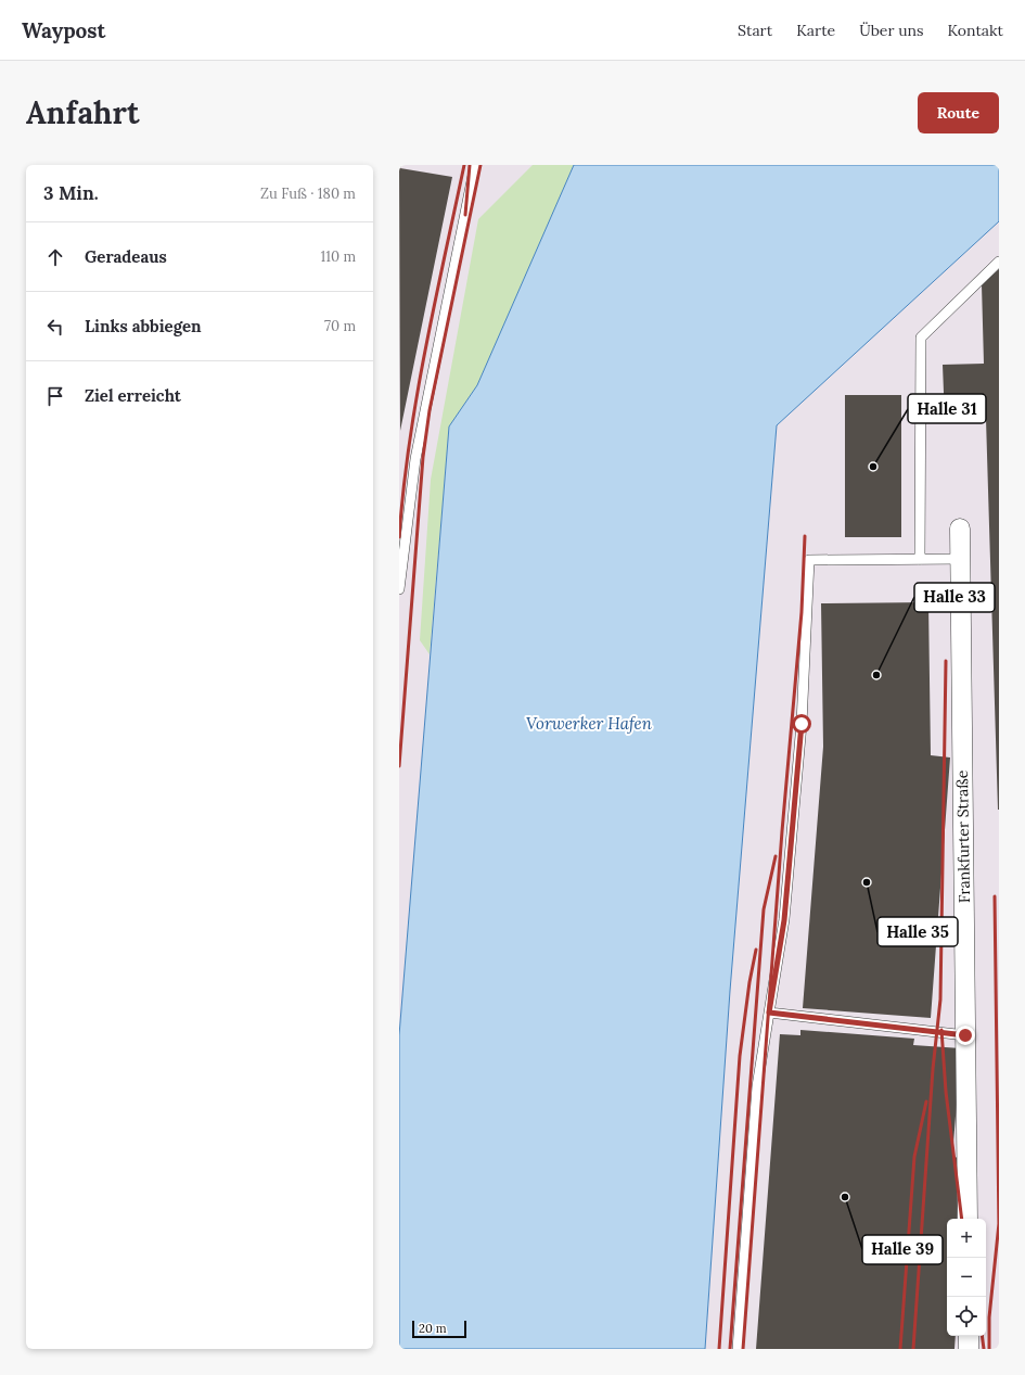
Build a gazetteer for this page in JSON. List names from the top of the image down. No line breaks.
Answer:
{"streets":{"street":["Frankfurter Straße"]},"water":["Vorwerker Hafen"],"places":["Halle 31","Halle 33","Halle 35","Halle 39"],"scale_bar":"20 m","page":{"header":"Waypost","nav":["Start","Karte","Über uns","Kontakt"],"buttons":"Route","title":"Anfahrt","heading":["3 Min.","Zu Fuß · 180 m"],"list":[["Geradeaus","110 m"],["Links abbiegen","70 m"],"Ziel erreicht"],"map_buttons":["+","−"],"scale":"20 m"}}
